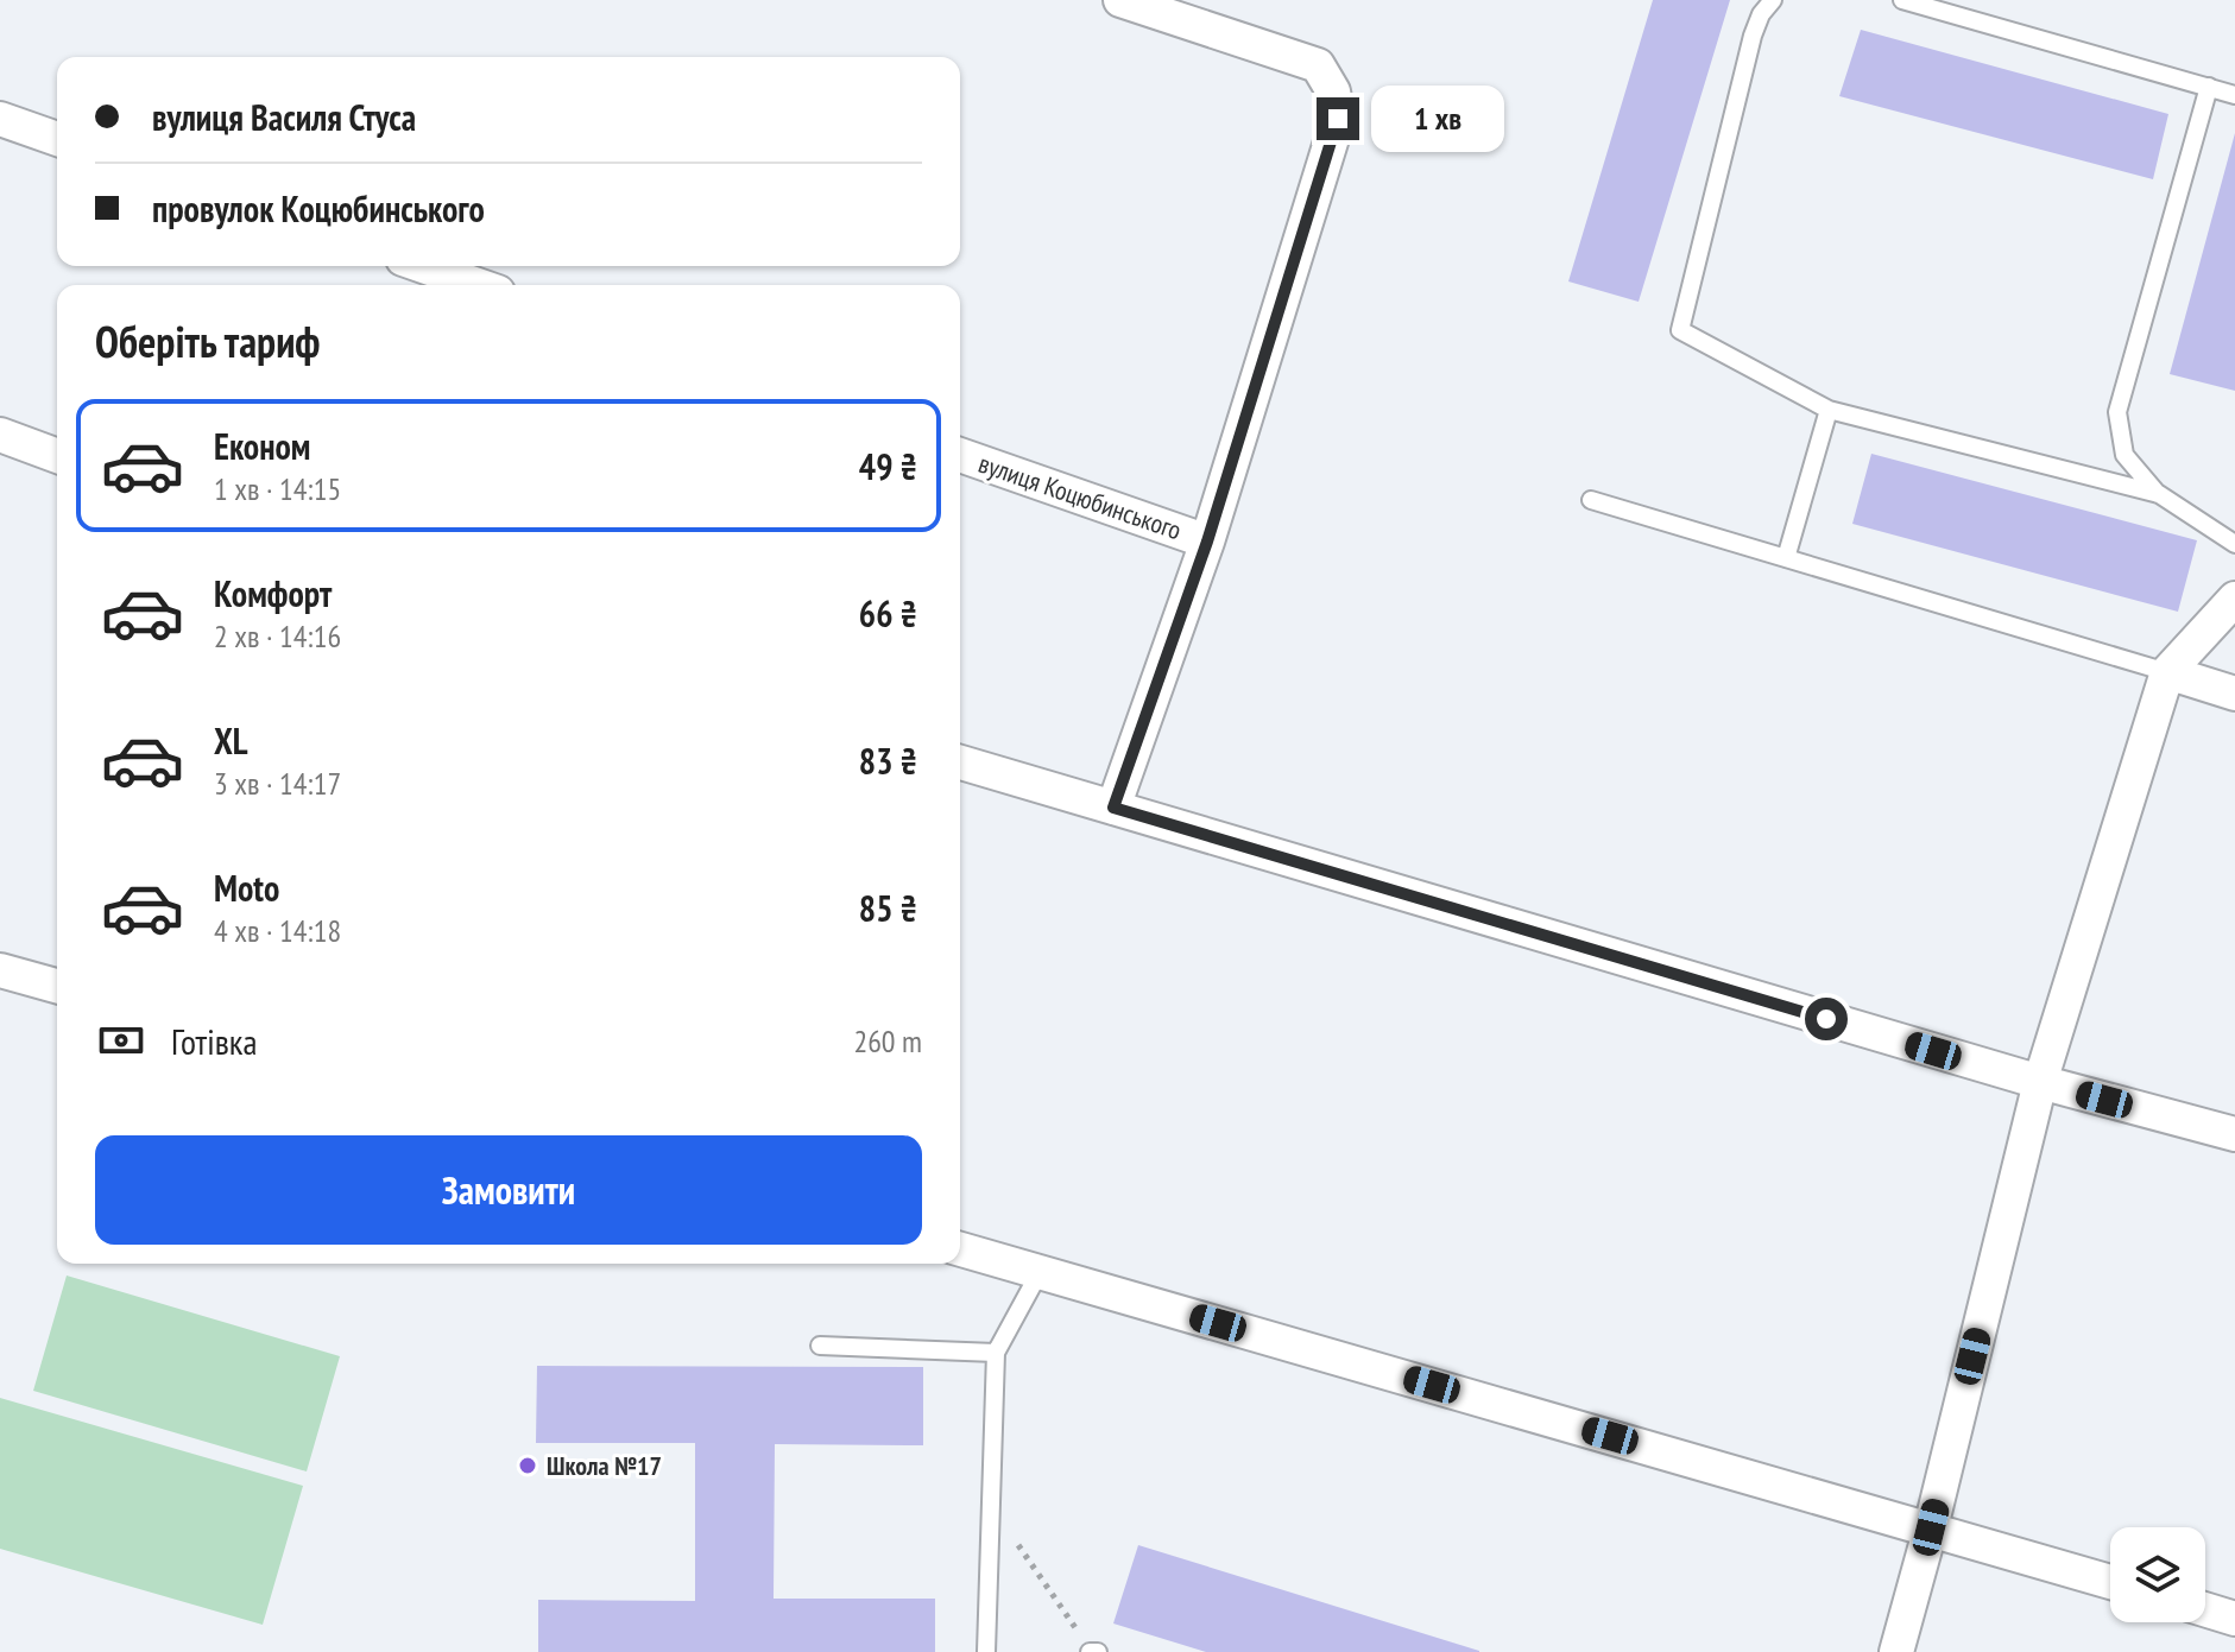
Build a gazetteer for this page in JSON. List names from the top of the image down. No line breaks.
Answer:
{"streets":{"street":["вулиця Коцюбинського"]},"places":["Школа №17"],"page":{"banner":["вулиця Василя Стуса","провулок Коцюбинського"],"bubble":"1 хв","heading":"Оберіть тариф","list":[{"name":"Економ","note":"1 хв · 14:15","value":"49 ₴"},{"name":"Комфорт","note":"2 хв · 14:16","value":"66 ₴"},{"name":"XL","note":"3 хв · 14:17","value":"83 ₴"},{"name":"Moto","note":"4 хв · 14:18","value":"85 ₴"}],"pay":["Готівка","260 m"],"buttons":"Замовити"}}
